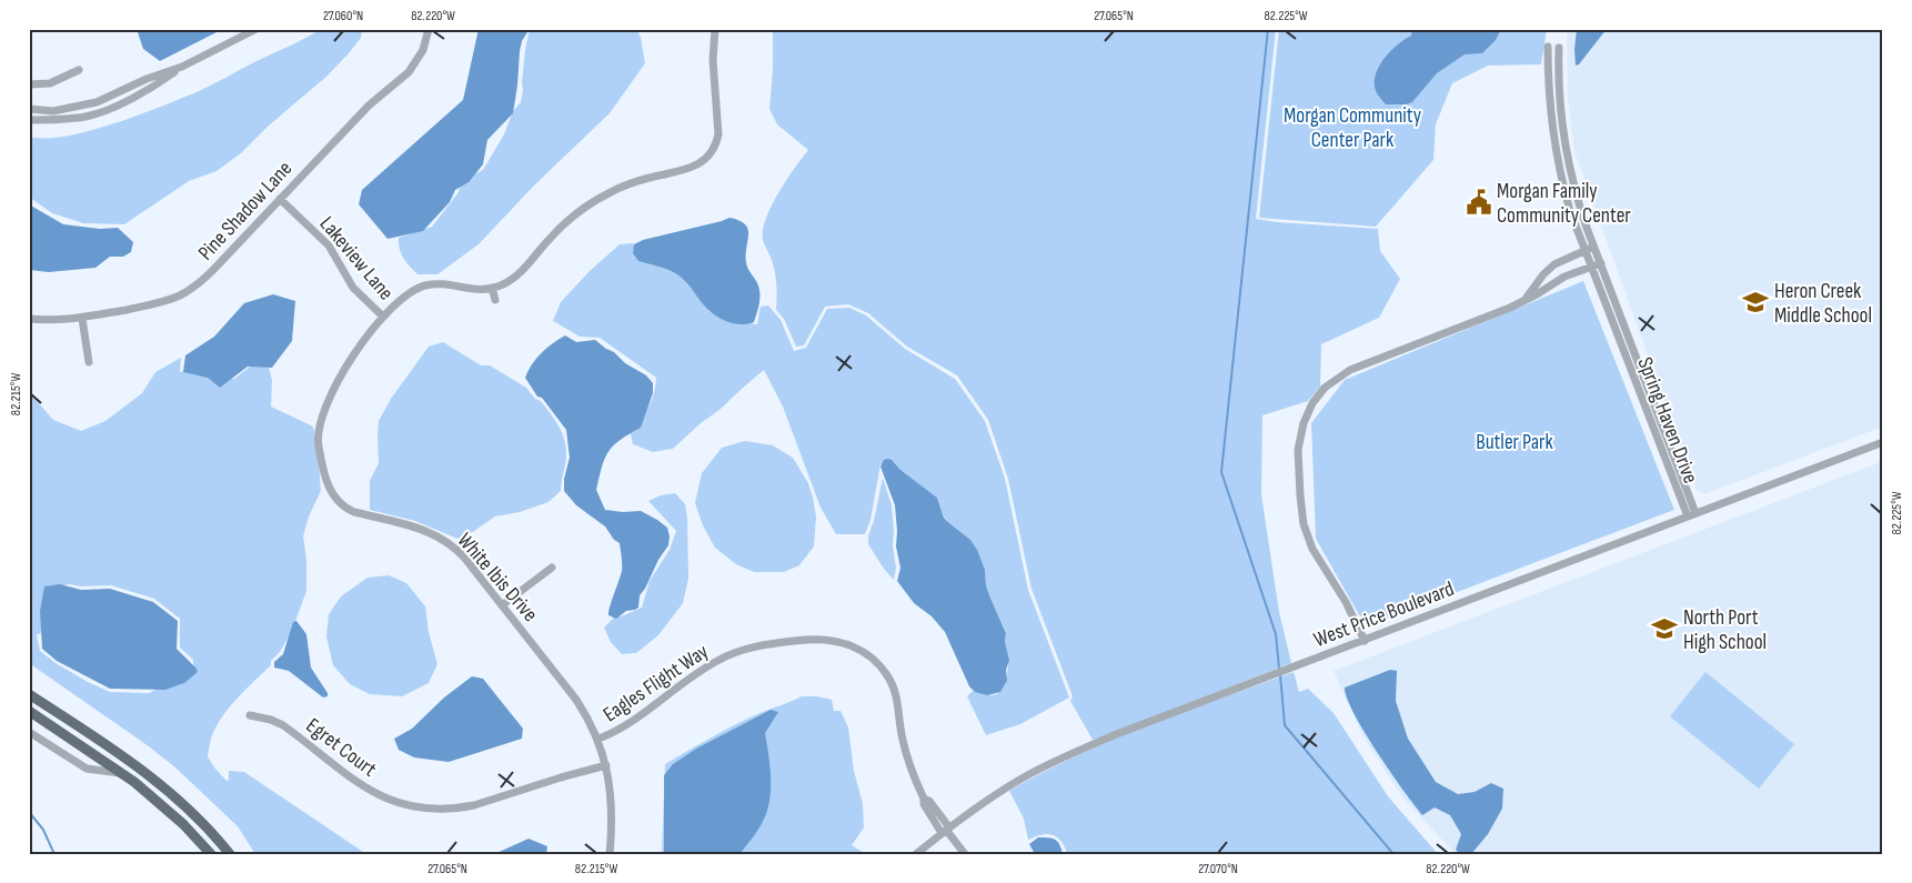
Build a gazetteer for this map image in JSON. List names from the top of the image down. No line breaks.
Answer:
{"streets":{"street":["Pine Shadow Lane","Lakeview Lane","Spring Haven Drive","White Ibis Drive","West Price Boulevard","Eagles Flight Way","Egret Court"]},"crossings":[["Pine Shadow Lane","Lakeview Lane"],["Lakeview Lane","White Ibis Drive"],["Spring Haven Drive","West Price Boulevard"],["White Ibis Drive","Eagles Flight Way"],["White Ibis Drive","Egret Court"],["West Price Boulevard","Eagles Flight Way"]],"parks":["Morgan Community Center Park","Butler Park"],"places":{"public building":["Morgan Family Community Center"],"school or university":["Heron Creek Middle School","North Port High School"]},"coordinates":["27.060°N","82.220°W","27.065°N","82.225°W","82.215°W","27.070°N"]}
